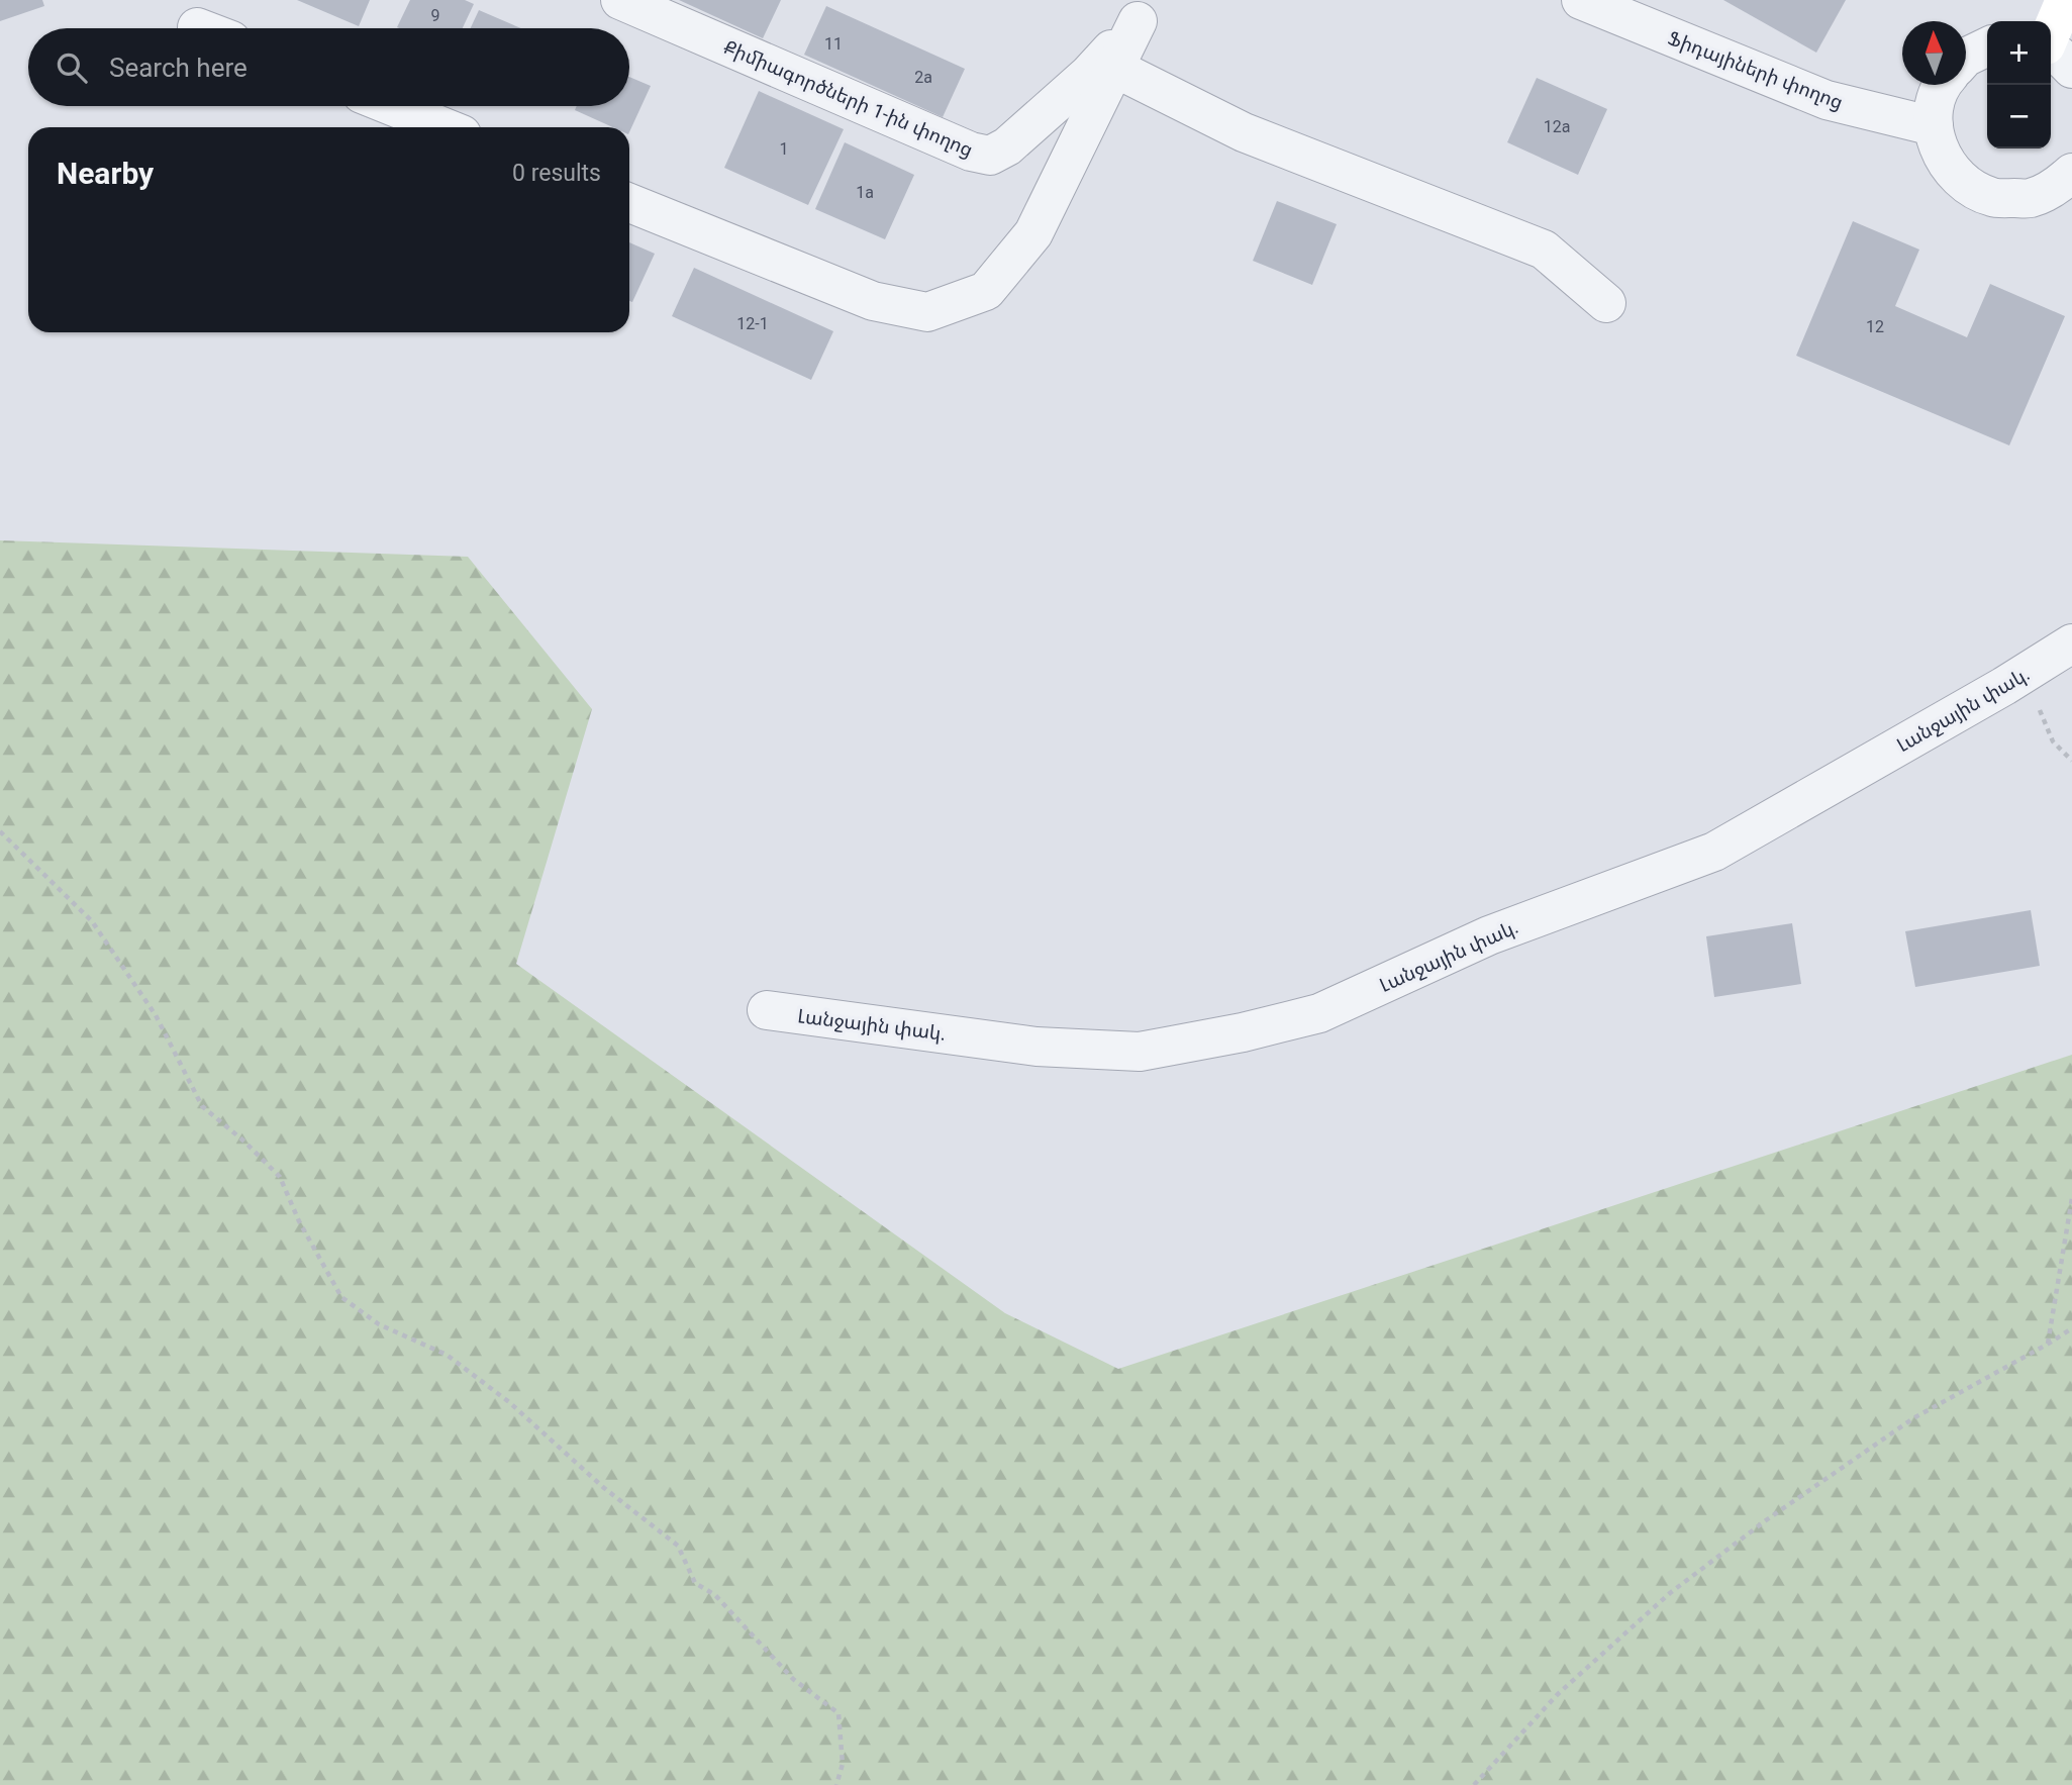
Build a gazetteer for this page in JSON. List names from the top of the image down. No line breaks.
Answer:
{"streets":{"street":["Ֆիդայիների փողոց","Քիմիագործների 1-ին փողոց","Լանջային փակ."]},"house_numbers":["9","11","2a","12a","1","1a","12-1","12"],"north":"top","page":{"map_buttons":["+","−"],"search":"Search here","heading":["Nearby","0 results"]}}
